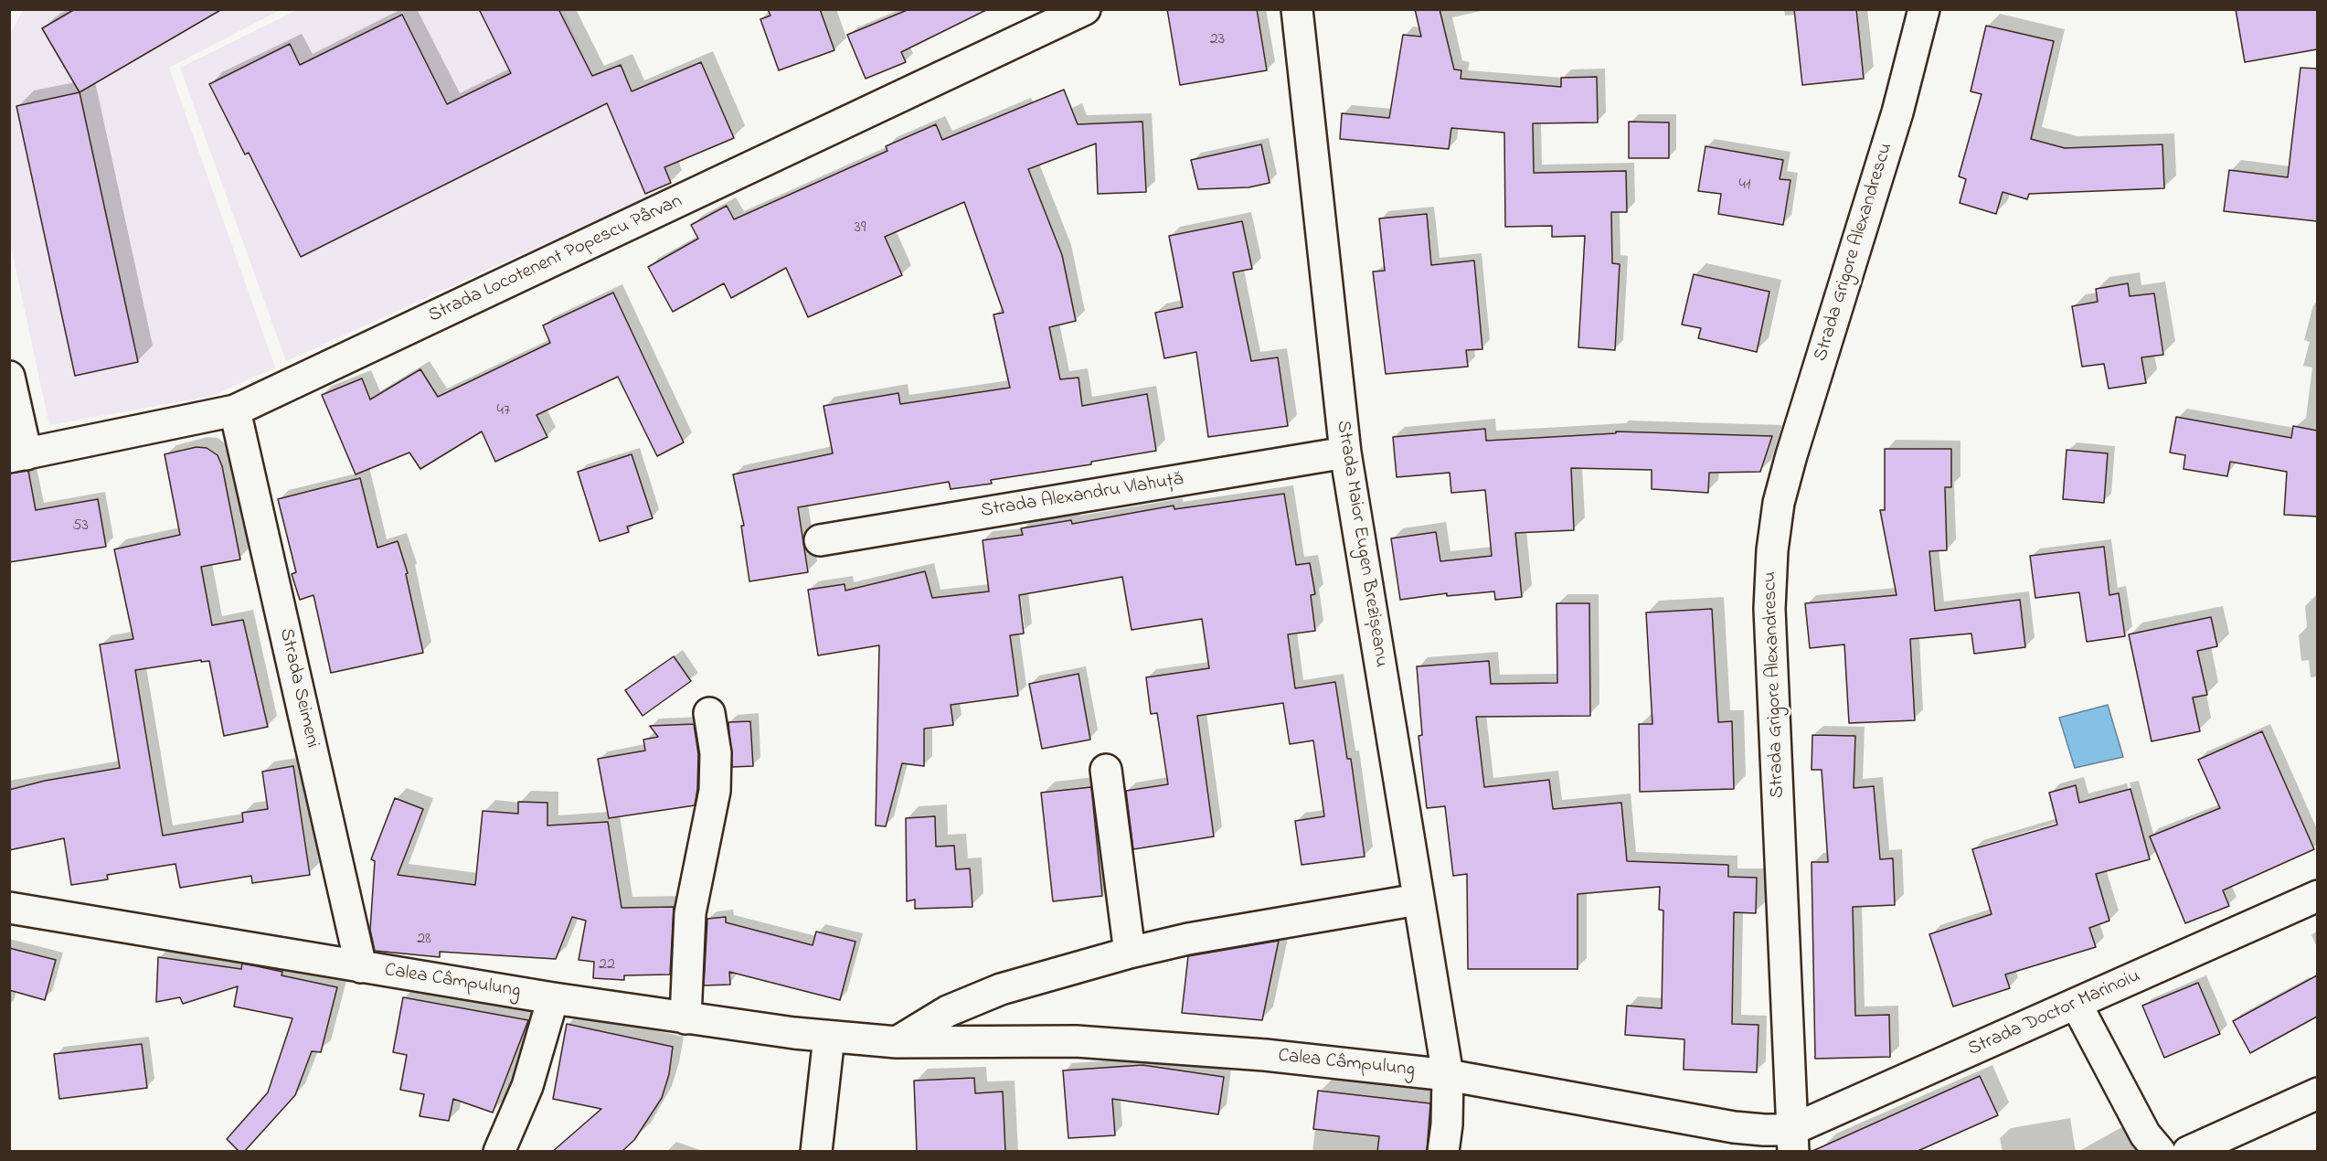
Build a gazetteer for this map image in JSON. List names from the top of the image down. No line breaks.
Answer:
{"streets":{"street":["Strada Grigore Alexandrescu","Strada Locotenent Popescu Pârvan","Strada Alexandru Vlahuță","Strada Maior Eugen Brezișeanu","Strada Seimeni","Calea Câmpulung","Strada Doctor Marinoiu"]},"crossings":[["Strada Grigore Alexandrescu","Calea Câmpulung"],["Strada Grigore Alexandrescu","Strada Doctor Marinoiu"],["Strada Locotenent Popescu Pârvan","Strada Seimeni"],["Strada Alexandru Vlahuță","Strada Maior Eugen Brezișeanu"],["Strada Maior Eugen Brezișeanu","Calea Câmpulung"],["Strada Seimeni","Calea Câmpulung"],["Calea Câmpulung","Strada Doctor Marinoiu"]],"house_numbers":["23","41","39","47","53","28","22"]}
